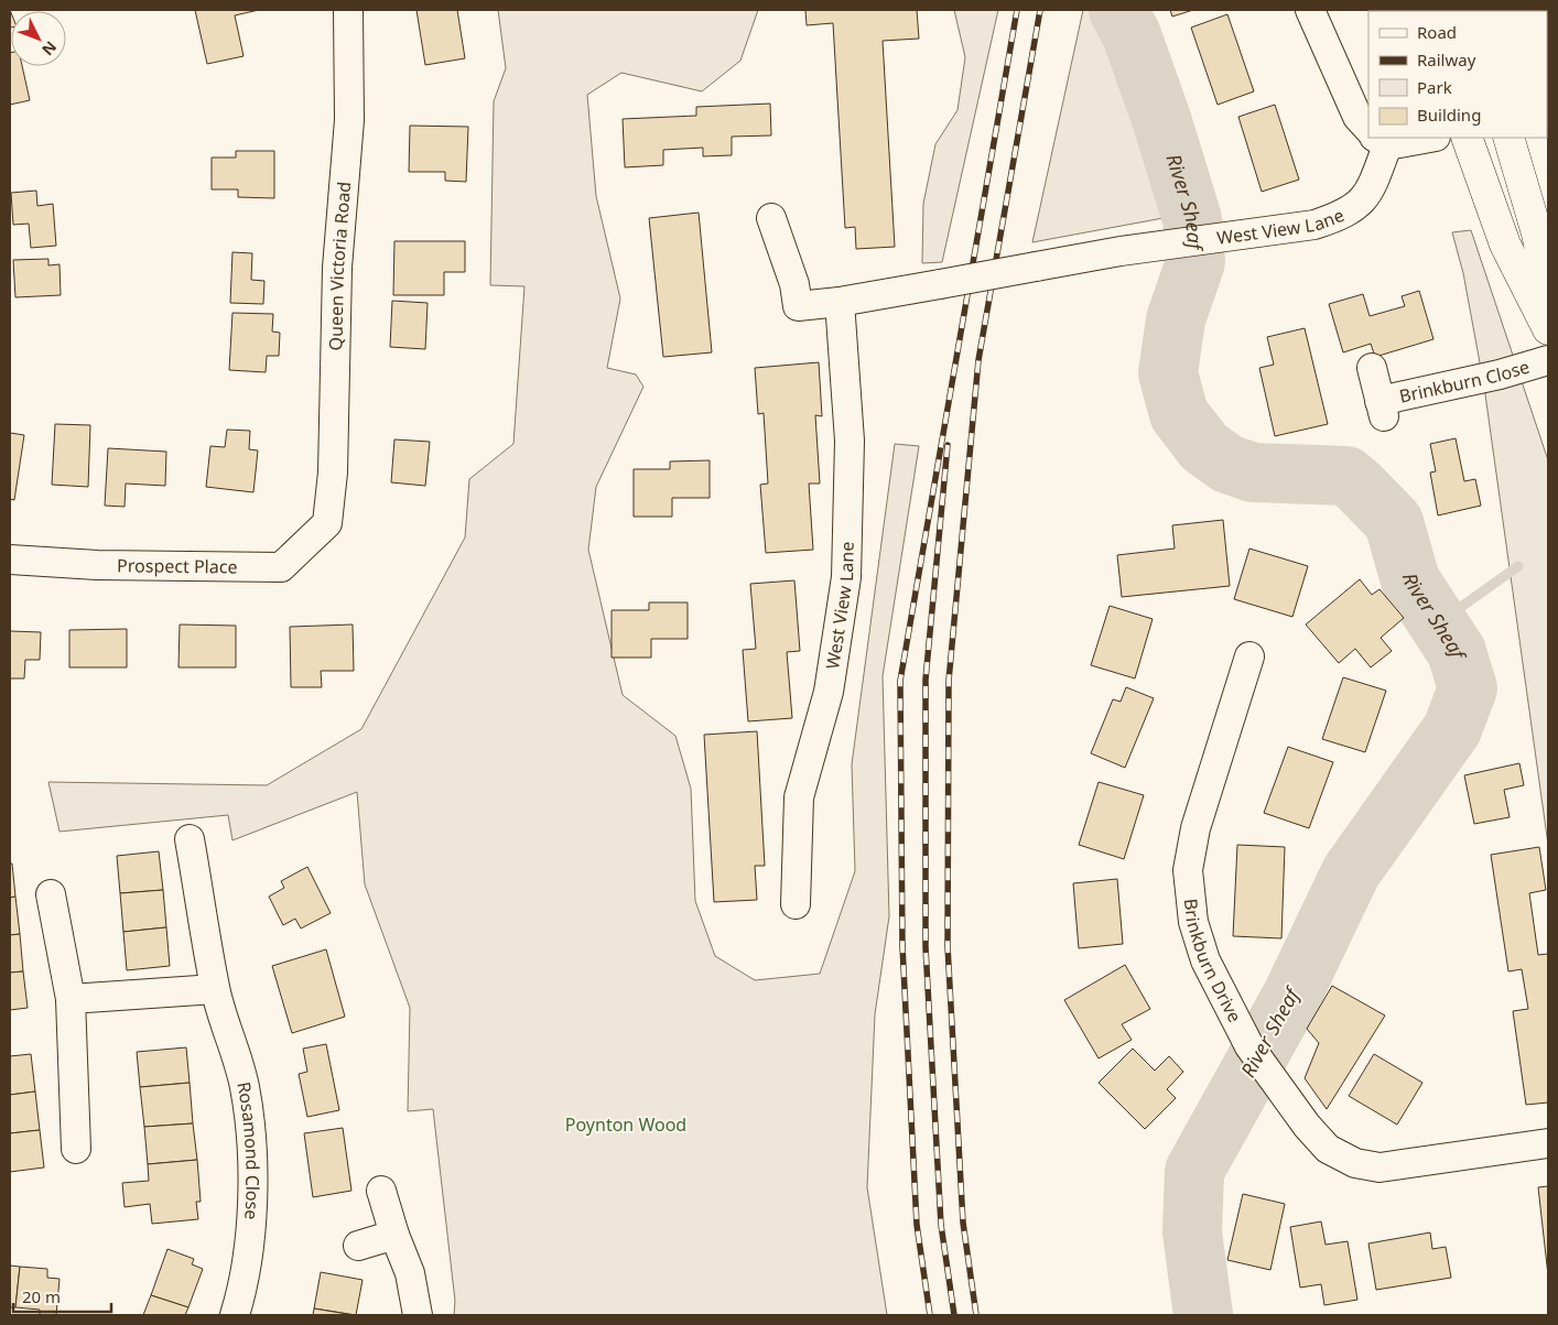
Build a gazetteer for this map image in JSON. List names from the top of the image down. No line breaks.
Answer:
{"streets":{"street":["West View Lane","Queen Victoria Road","Brinkburn Close","Prospect Place","Brinkburn Drive","Rosamond Close"]},"crossings":[["Queen Victoria Road","Prospect Place"]],"water":["River Sheaf"],"parks":["Poynton Wood"],"legend":["Road","Railway","Park","Building"],"scale_bar":"20 m","north":"bottom right"}
